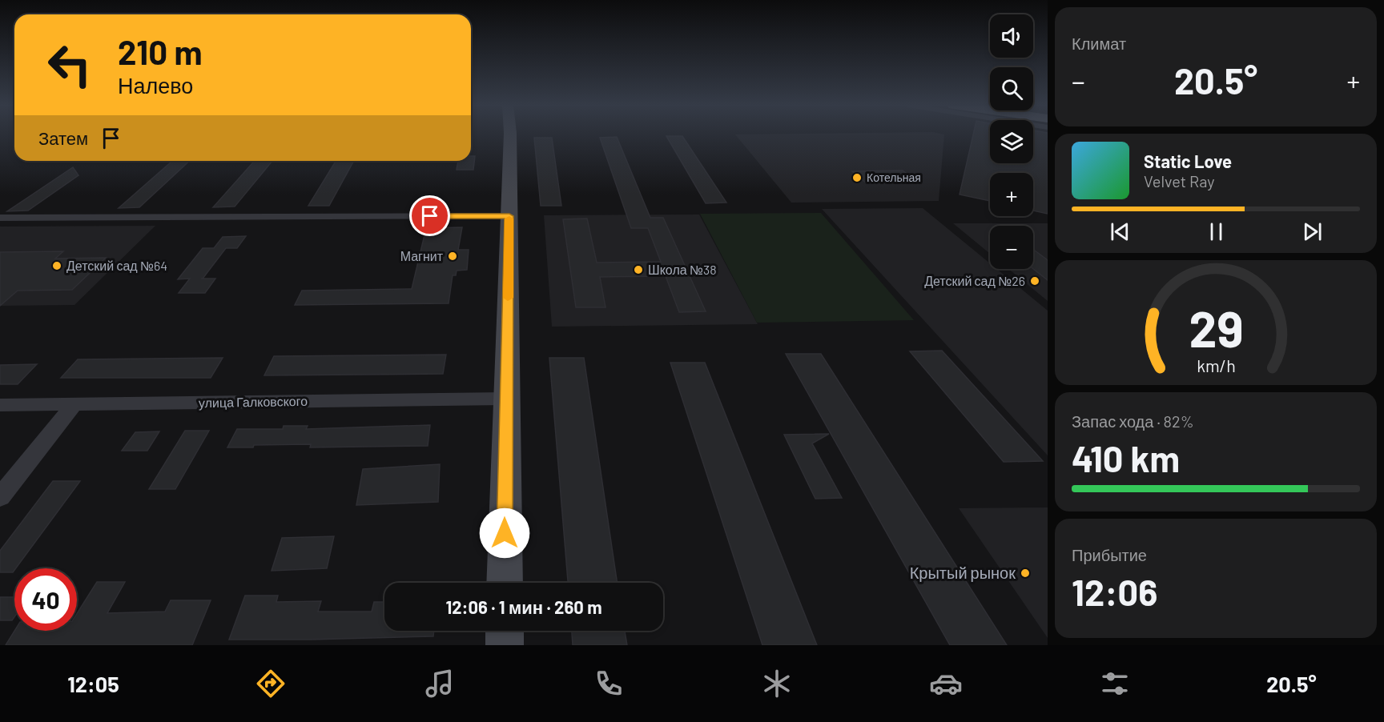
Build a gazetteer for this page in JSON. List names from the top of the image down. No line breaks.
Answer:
{"streets":{"street":["улица Галковского"]},"places":["Котельная","Магнит","Детский сад №64","Школа №38","Детский сад №26","Крытый рынок"],"page":{"tile":["Климат",["Запас хода · 82%","410 km"],["Прибытие","12:06"]],"map_buttons":["+","−"],"turn":["210 m","Налево"],"heat":["−","20.5°","+"],"then":"Затем","song":["Static Love","Velvet Ray"],"limit":"40","trip":"12:06 · 1 мин · 260 m","tabs":["12:05","20.5°"],"gauge":["29","km/h"]}}
